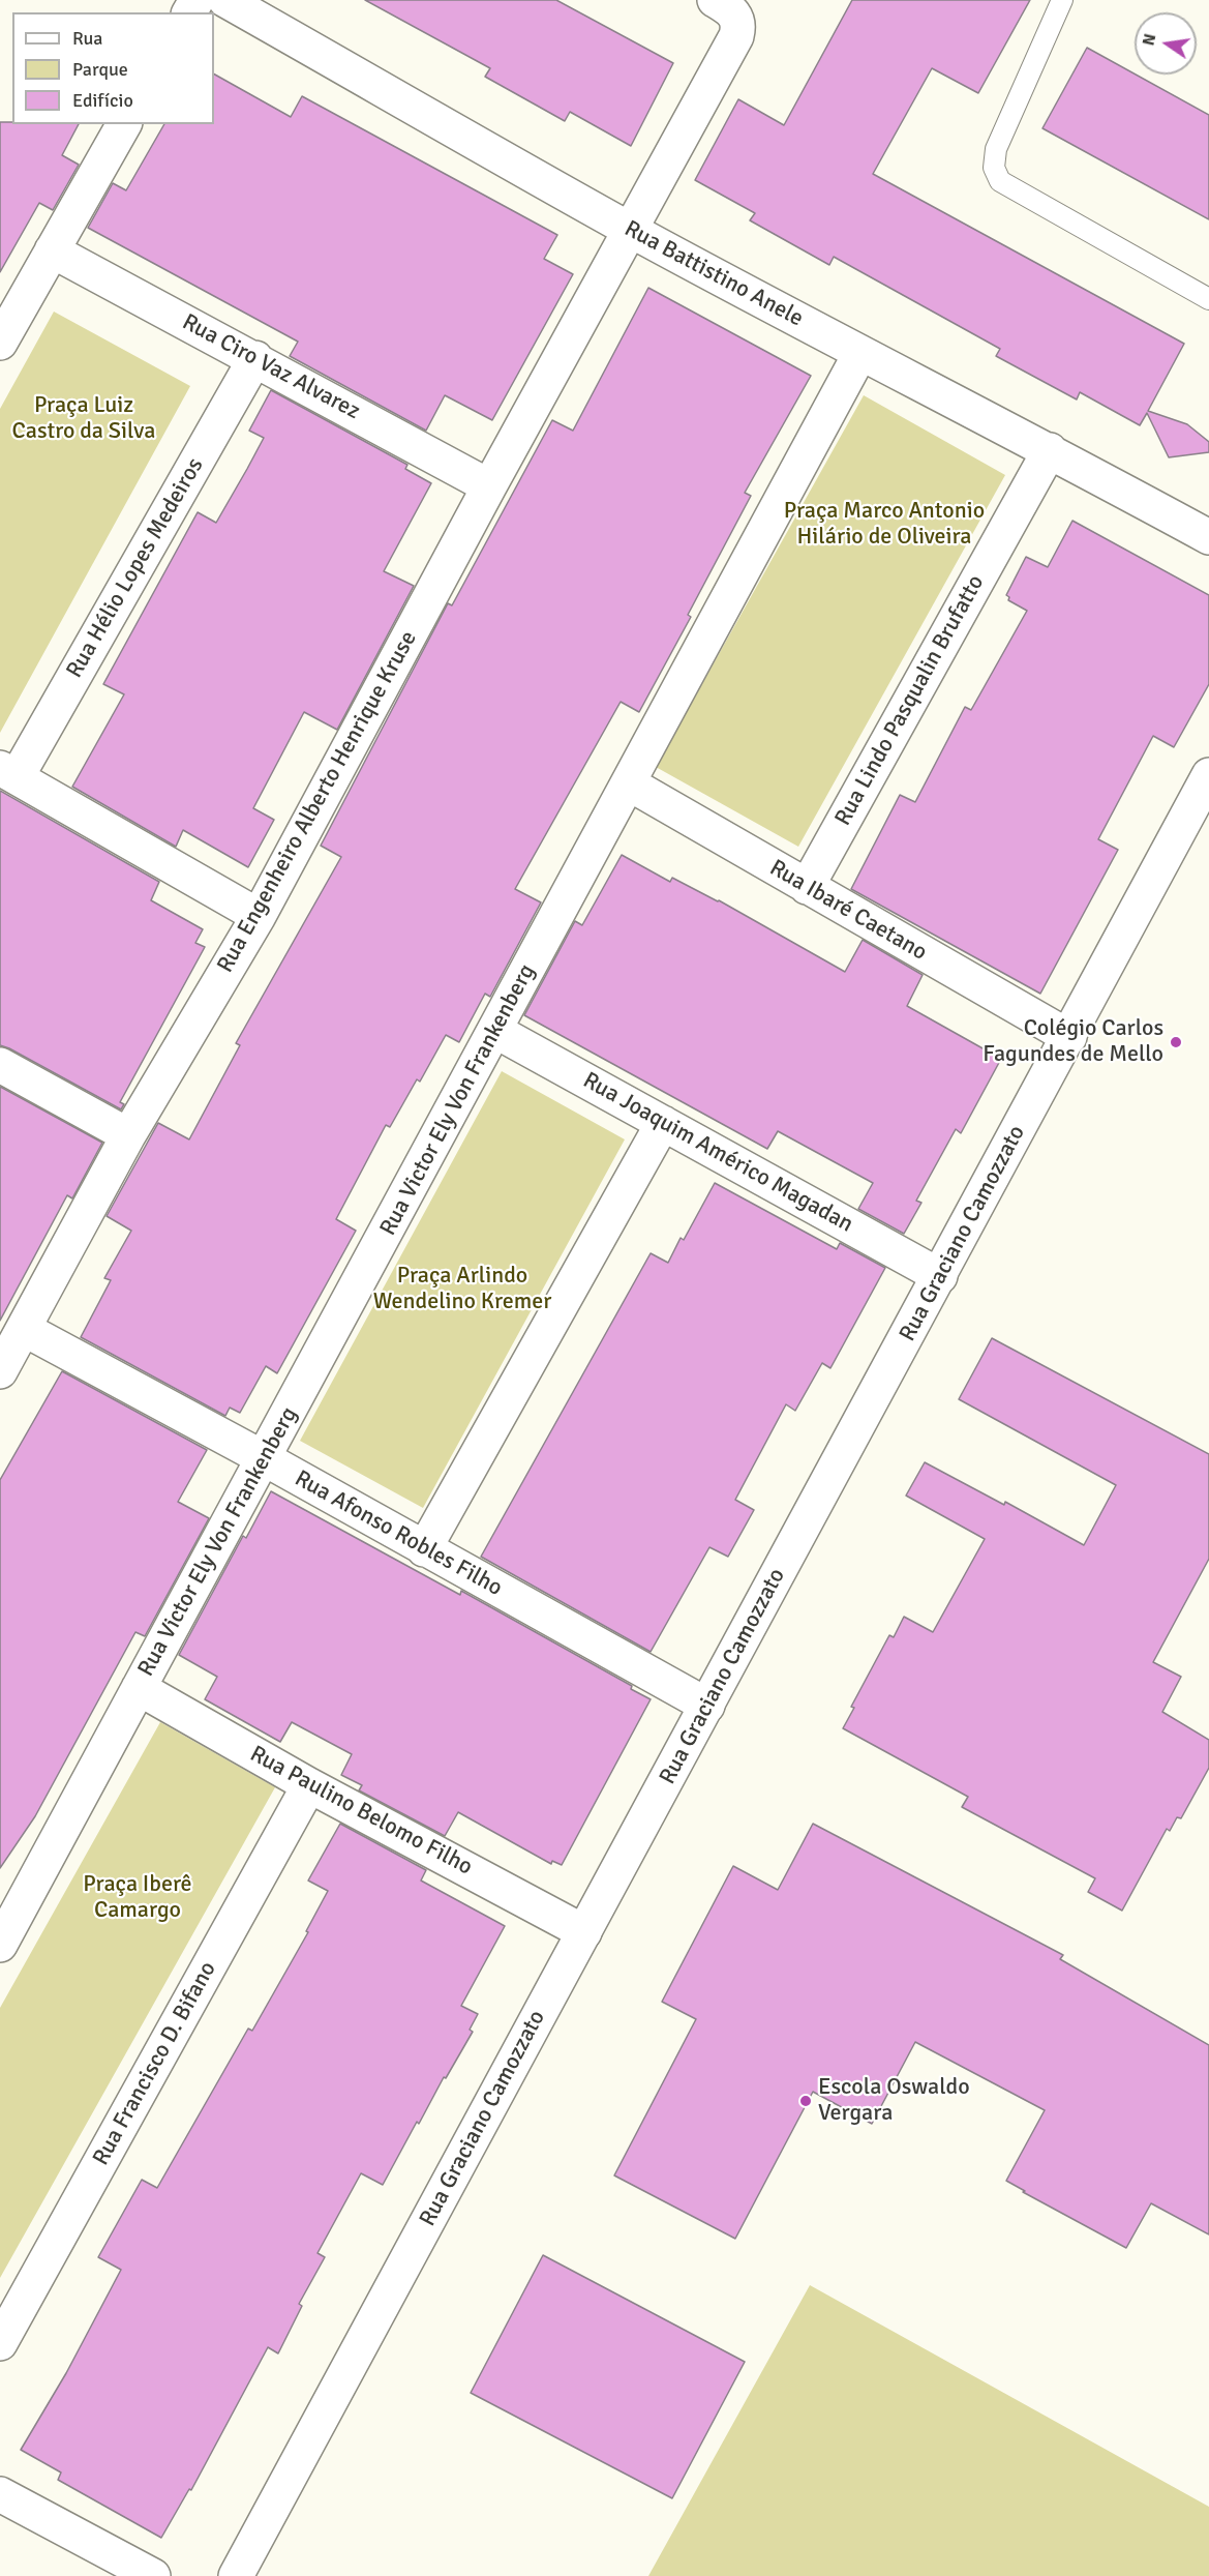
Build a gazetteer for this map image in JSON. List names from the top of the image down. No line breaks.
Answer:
{"streets":{"street":["Rua Battistino Anele","Rua Ciro Vaz Alvarez","Rua Hélio Lopes Medeiros","Rua Lindo Pasqualin Brufatto","Rua Engenheiro Alberto Henrique Kruse","Rua Ibaré Caetano","Rua Victor Ely Von Frankenberg","Rua Joaquim Américo Magadan","Rua Graciano Camozzato","Rua Afonso Robles Filho","Rua Paulino Belomo Filho","Rua Francisco D. Bifano"]},"crossings":[["Rua Battistino Anele","Rua Lindo Pasqualin Brufatto"],["Rua Battistino Anele","Rua Engenheiro Alberto Henrique Kruse"],["Rua Battistino Anele","Rua Victor Ely Von Frankenberg"],["Rua Ciro Vaz Alvarez","Rua Hélio Lopes Medeiros"],["Rua Ciro Vaz Alvarez","Rua Engenheiro Alberto Henrique Kruse"],["Rua Lindo Pasqualin Brufatto","Rua Ibaré Caetano"],["Rua Engenheiro Alberto Henrique Kruse","Rua Afonso Robles Filho"],["Rua Ibaré Caetano","Rua Victor Ely Von Frankenberg"],["Rua Ibaré Caetano","Rua Graciano Camozzato"],["Rua Victor Ely Von Frankenberg","Rua Joaquim Américo Magadan"],["Rua Victor Ely Von Frankenberg","Rua Afonso Robles Filho"],["Rua Victor Ely Von Frankenberg","Rua Paulino Belomo Filho"],["Rua Joaquim Américo Magadan","Rua Graciano Camozzato"],["Rua Graciano Camozzato","Rua Afonso Robles Filho"],["Rua Graciano Camozzato","Rua Paulino Belomo Filho"],["Rua Paulino Belomo Filho","Rua Francisco D. Bifano"]],"parks":["Praça Luiz Castro da Silva","Praça Marco Antonio Hilário de Oliveira","Praça Arlindo Wendelino Kremer","Praça Iberê Camargo"],"places":["Colégio Carlos Fagundes de Mello","Escola Oswaldo Vergara"],"legend":["Rua","Parque","Edifício"],"north":"left"}
